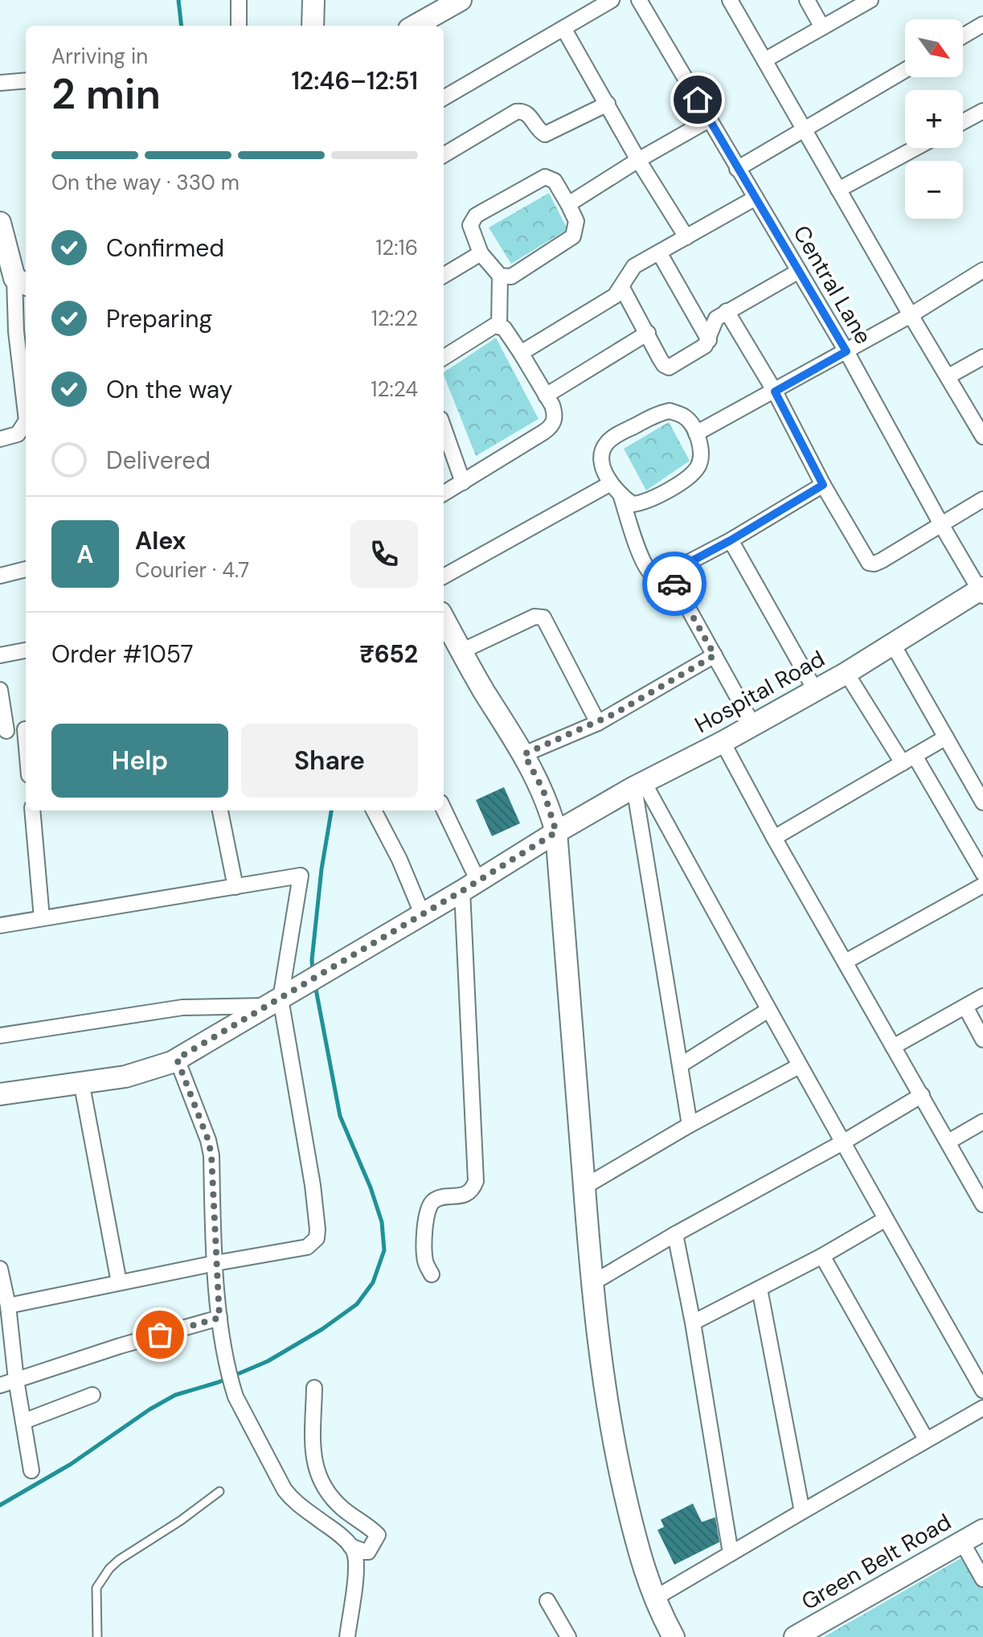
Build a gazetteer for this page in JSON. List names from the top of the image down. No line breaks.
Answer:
{"streets":{"street":["Central Lane","Hospital Road","Green Belt Road"]},"crossings":[["Central Lane","Hospital Road"]],"north":"bottom right","page":{"map_buttons":["+","−"],"heading":["2 min","Arriving in","12:46–12:51"],"panel":["Alex","Courier · 4.7","Order #1057","₹652"],"bar":"On the way · 330 m","list":[["Confirmed","12:16"],["Preparing","12:22"],["On the way","12:24"],"Delivered"],"round":"A","buttons":["Help","Share"]}}
